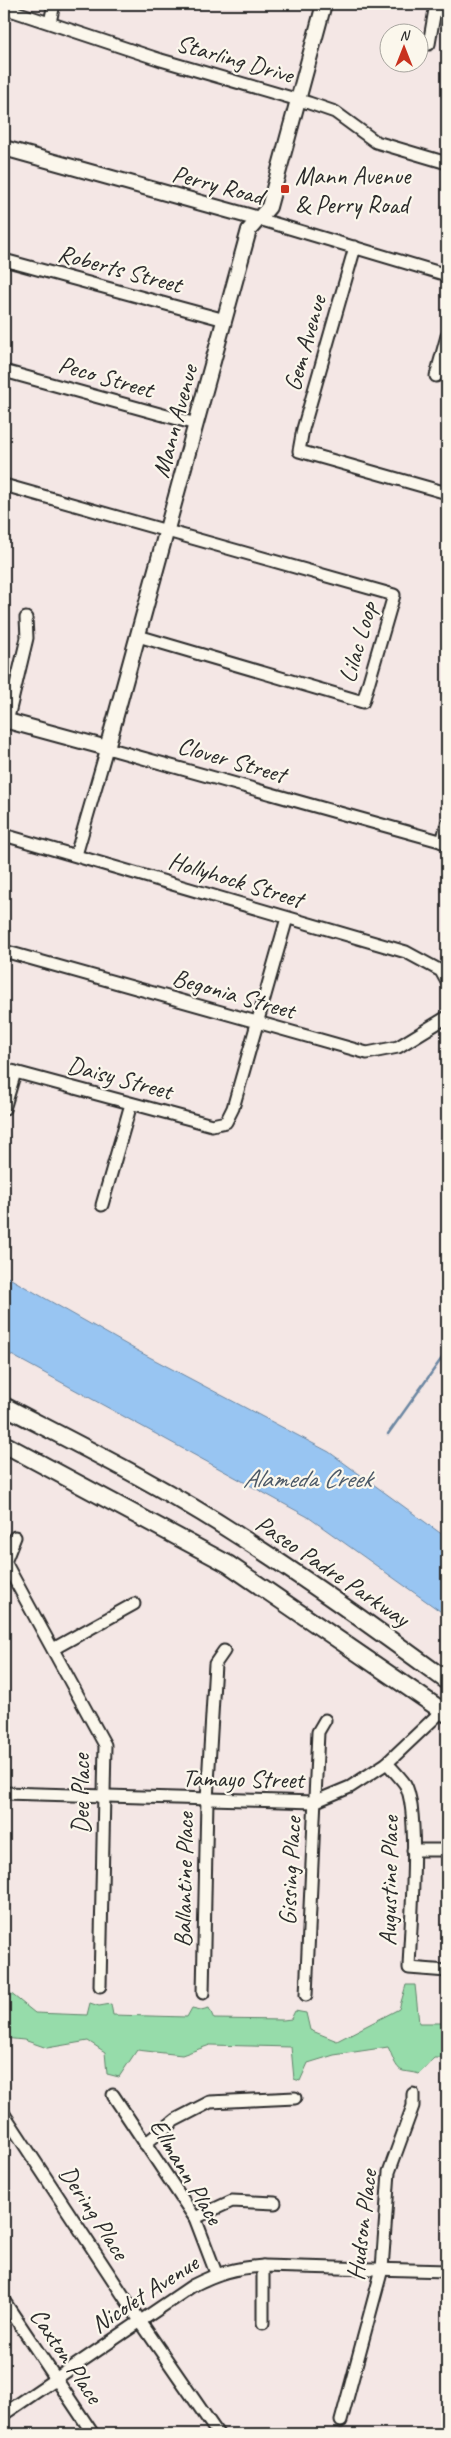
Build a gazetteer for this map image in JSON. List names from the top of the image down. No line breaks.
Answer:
{"streets":{"main road":["Paseo Padre Parkway"],"street":["Starling Drive","Perry Road","Roberts Street","Gem Avenue","Peco Street","Mann Avenue","Lilac Loop","Clover Street","Hollyhock Street","Begonia Street","Daisy Street","Tamayo Street","Dee Place","Gissing Place","Ballantine Place","Augustine Place","Ellmann Place","Dering Place","Hudson Place","Nicolet Avenue","Caxton Place"]},"crossings":[["Starling Drive","Mann Avenue"],["Perry Road","Gem Avenue"],["Perry Road","Mann Avenue"],["Roberts Street","Mann Avenue"],["Peco Street","Mann Avenue"],["Mann Avenue","Lilac Loop"],["Mann Avenue","Clover Street"],["Mann Avenue","Hollyhock Street"],["Begonia Street","Daisy Street"],["Tamayo Street","Dee Place"],["Tamayo Street","Gissing Place"],["Tamayo Street","Ballantine Place"],["Tamayo Street","Augustine Place"],["Ellmann Place","Nicolet Avenue"],["Dering Place","Nicolet Avenue"],["Hudson Place","Nicolet Avenue"],["Nicolet Avenue","Caxton Place"]],"water":["Alameda Creek"],"places":{"transit":["Mann Avenue & Perry Road"]},"north":"top"}
